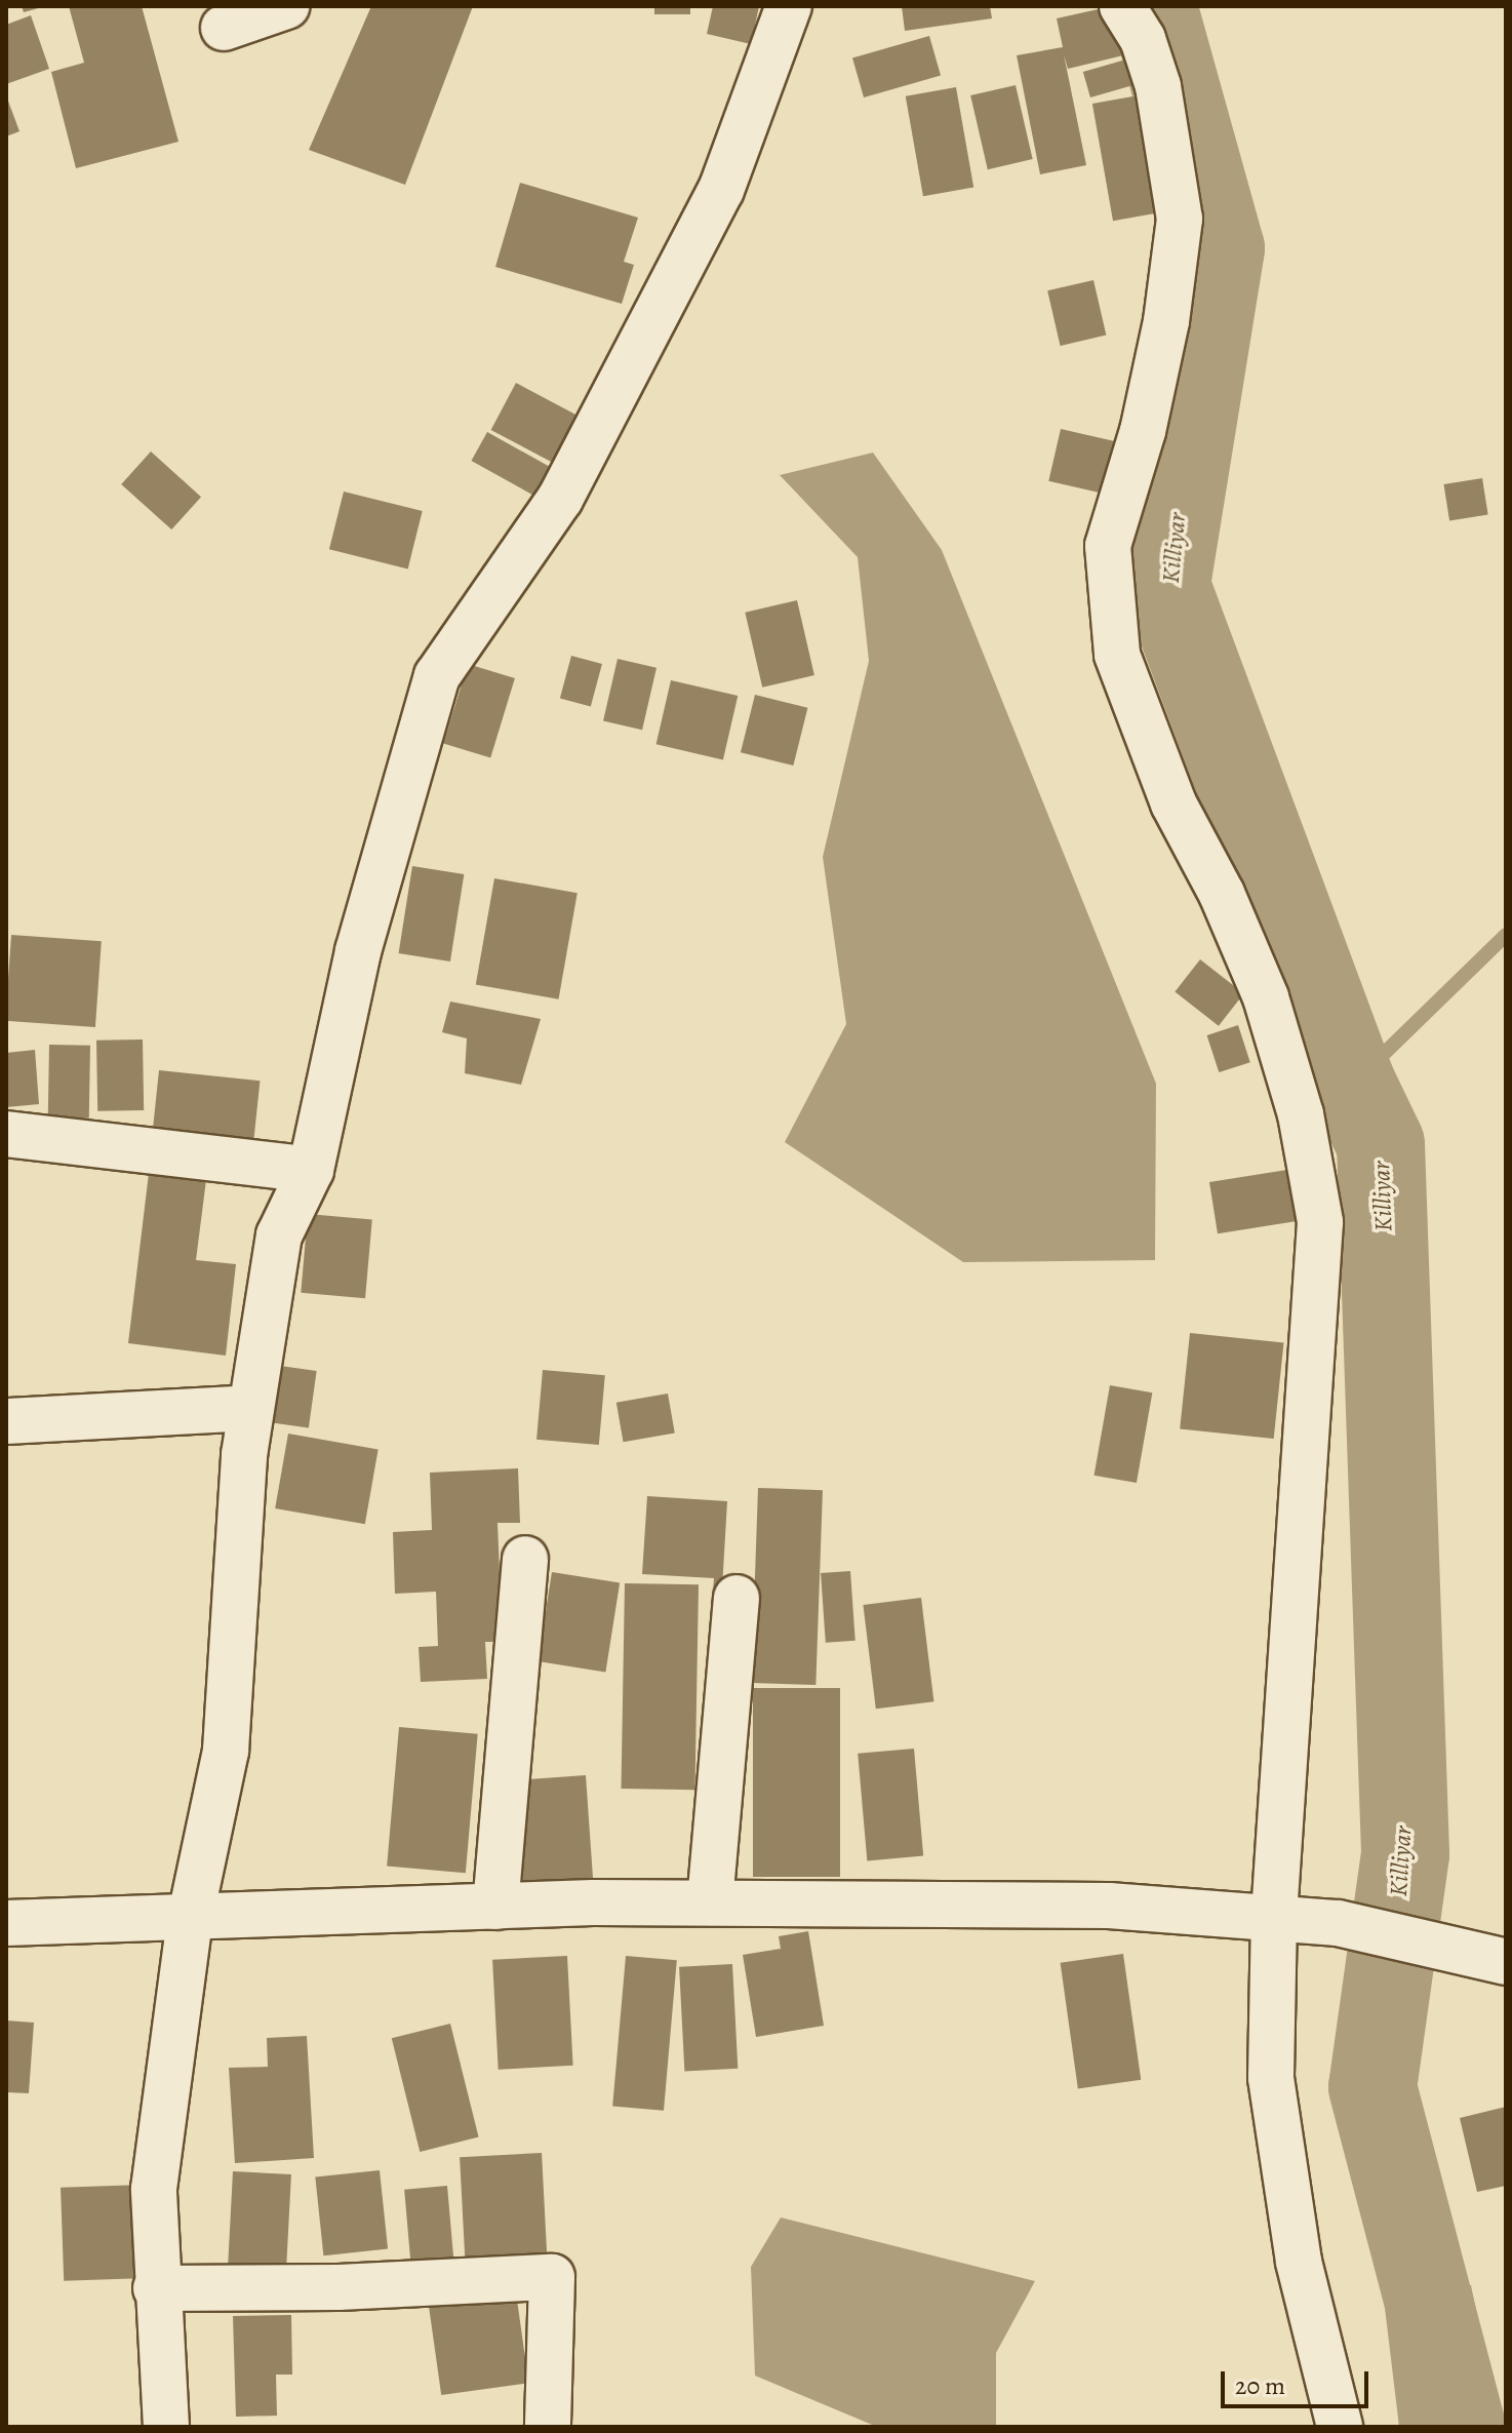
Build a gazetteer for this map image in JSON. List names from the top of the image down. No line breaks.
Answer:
{"water":["Killiyar"],"scale_bar":"20 m"}
